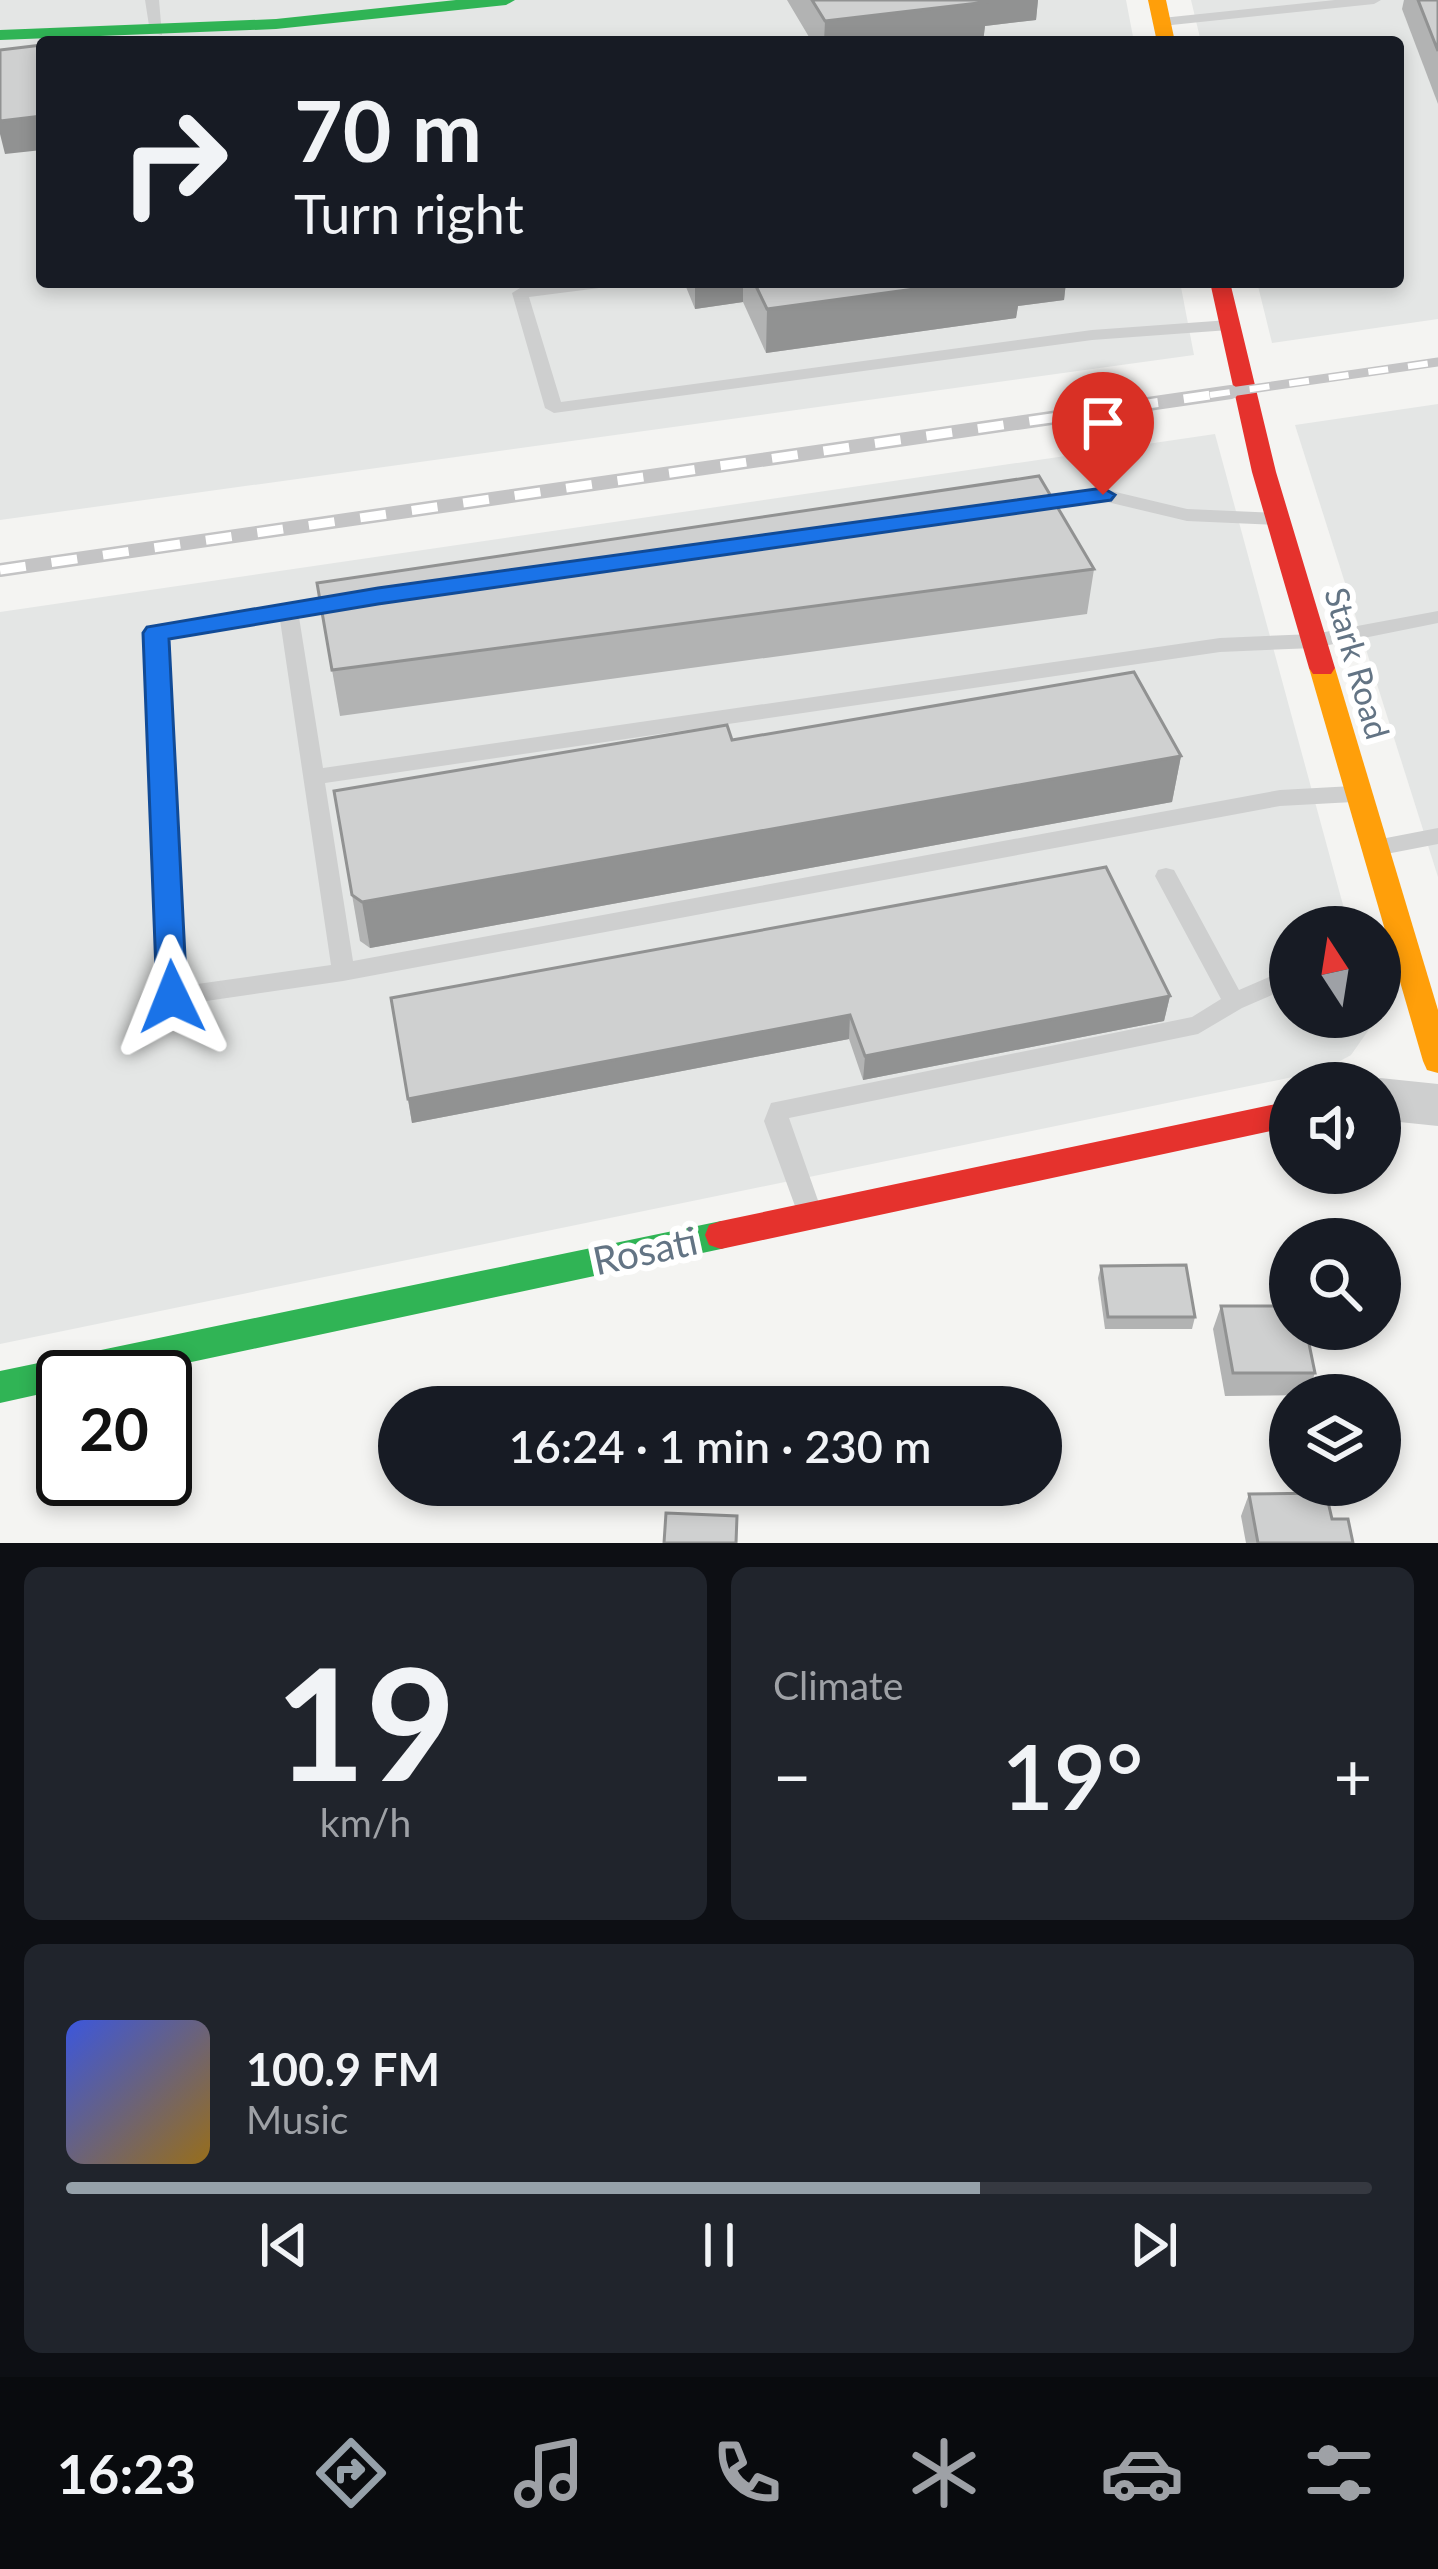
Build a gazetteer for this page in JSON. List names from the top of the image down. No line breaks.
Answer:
{"streets":{"street":["Stark Road","Rosati"]},"north":"top","page":{"turn":["70 m","Turn right"],"limit":"20","trip":"16:24 · 1 min · 230 m","tile":[["19","km/h"],"Climate"],"heat":["−","19°","+"],"song":["100.9 FM","Music"],"tabs":"16:23"}}
